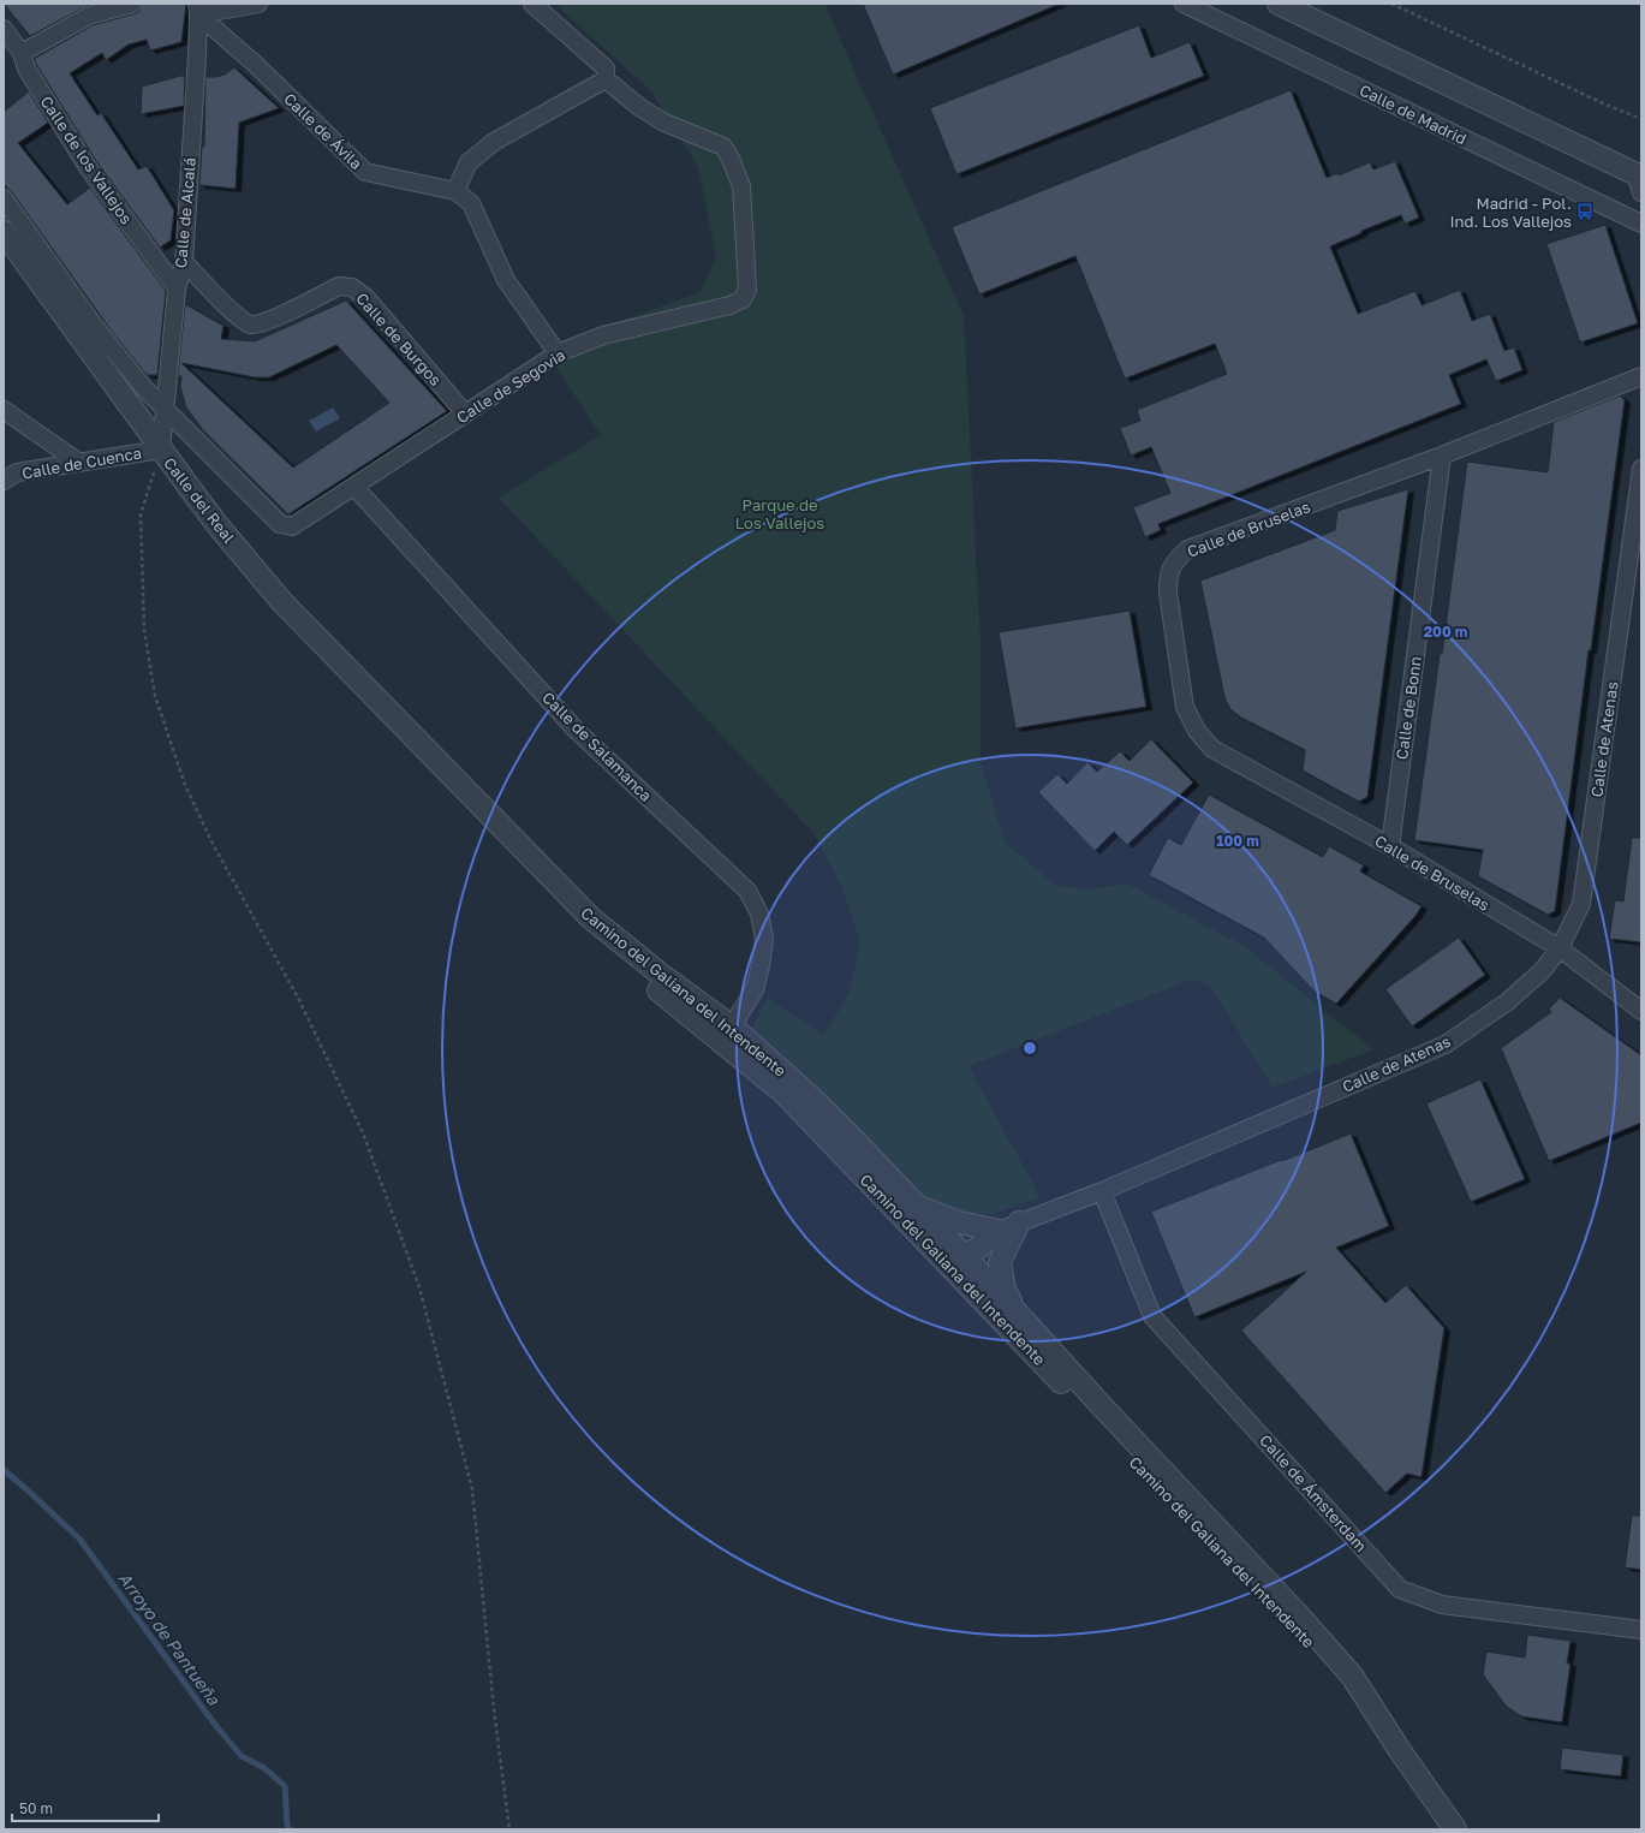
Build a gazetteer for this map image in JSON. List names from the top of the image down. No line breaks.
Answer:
{"streets":{"street":["Calle de Madrid","Calle de Ávila","Calle de los Vallejos","Calle de Alcalá","Calle de Burgos","Calle de Segovia","Calle de Cuenca","Calle del Real","Calle de Bruselas","Calle de Bonn","Calle de Atenas","Calle de Salamanca","Camino del Galiana del Intendente","Calle de Ámsterdam"]},"crossings":[["Calle de Ávila","Calle de Alcalá"],["Calle de los Vallejos","Calle de Alcalá"],["Calle de Alcalá","Calle de Burgos"],["Calle de Alcalá","Calle de Segovia"],["Calle de Alcalá","Calle de Cuenca"],["Calle de Alcalá","Calle del Real"],["Calle de Burgos","Calle de Segovia"],["Calle de Segovia","Calle de Salamanca"],["Calle de Cuenca","Calle del Real"],["Calle del Real","Camino del Galiana del Intendente"],["Calle de Bruselas","Calle de Bonn"],["Calle de Bruselas","Calle de Atenas"],["Calle de Atenas","Calle de Ámsterdam"],["Calle de Salamanca","Camino del Galiana del Intendente"]],"water":["Arroyo de Pantueña"],"parks":["Parque de Los Vallejos"],"places":{"bus stop":["Madrid - Pol. Ind. Los Vallejos"]},"scale_bar":"50 m","rings":["200 m","100 m"]}
